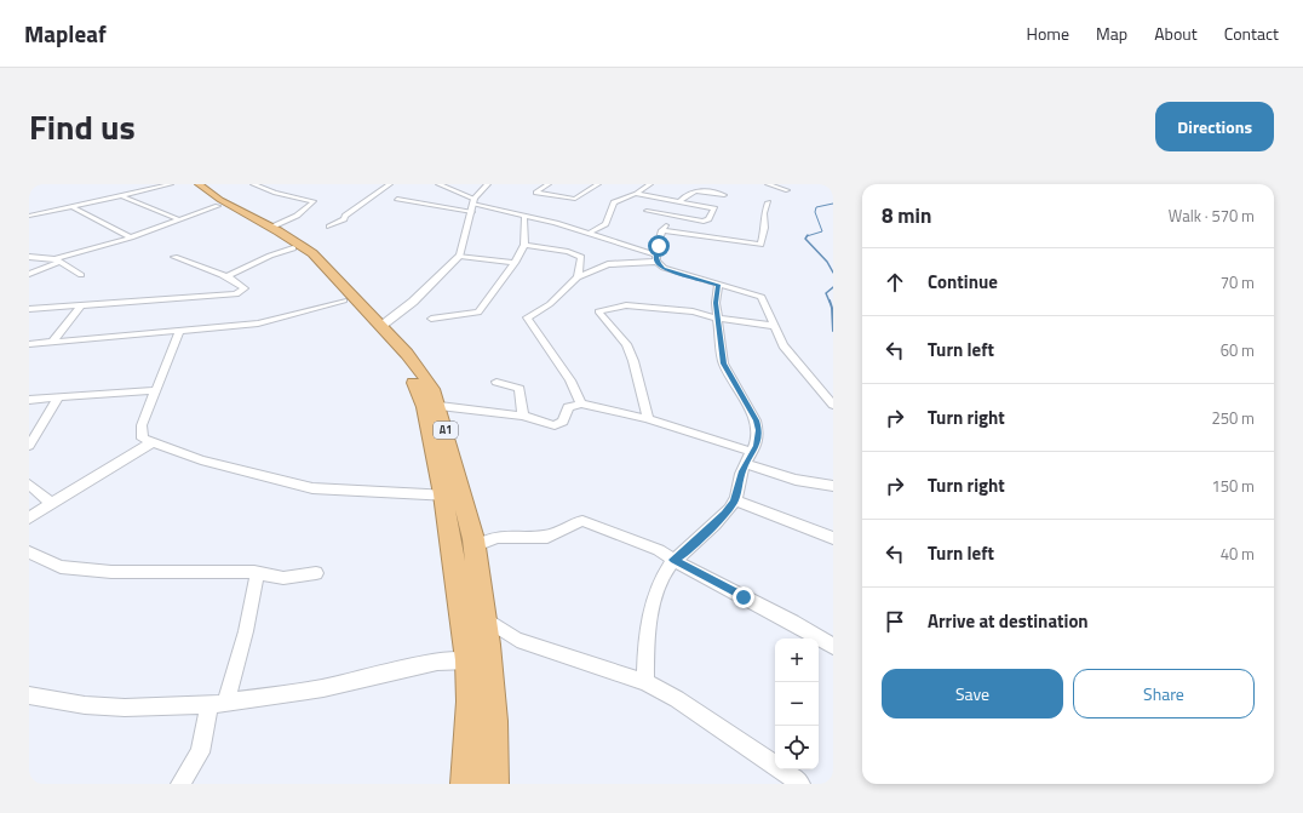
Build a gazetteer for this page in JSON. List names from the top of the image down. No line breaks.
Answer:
{"streets":{"highway":["A1"]},"page":{"header":"Mapleaf","nav":["Home","Map","About","Contact"],"title":"Find us","buttons":["Directions",["Save","Share"]],"heading":["8 min","Walk · 570 m"],"list":[["Continue","70 m"],["Turn left","60 m"],["Turn right","250 m"],["Turn right","150 m"],["Turn left","40 m"],"Arrive at destination"],"map_buttons":["+","−"]}}
